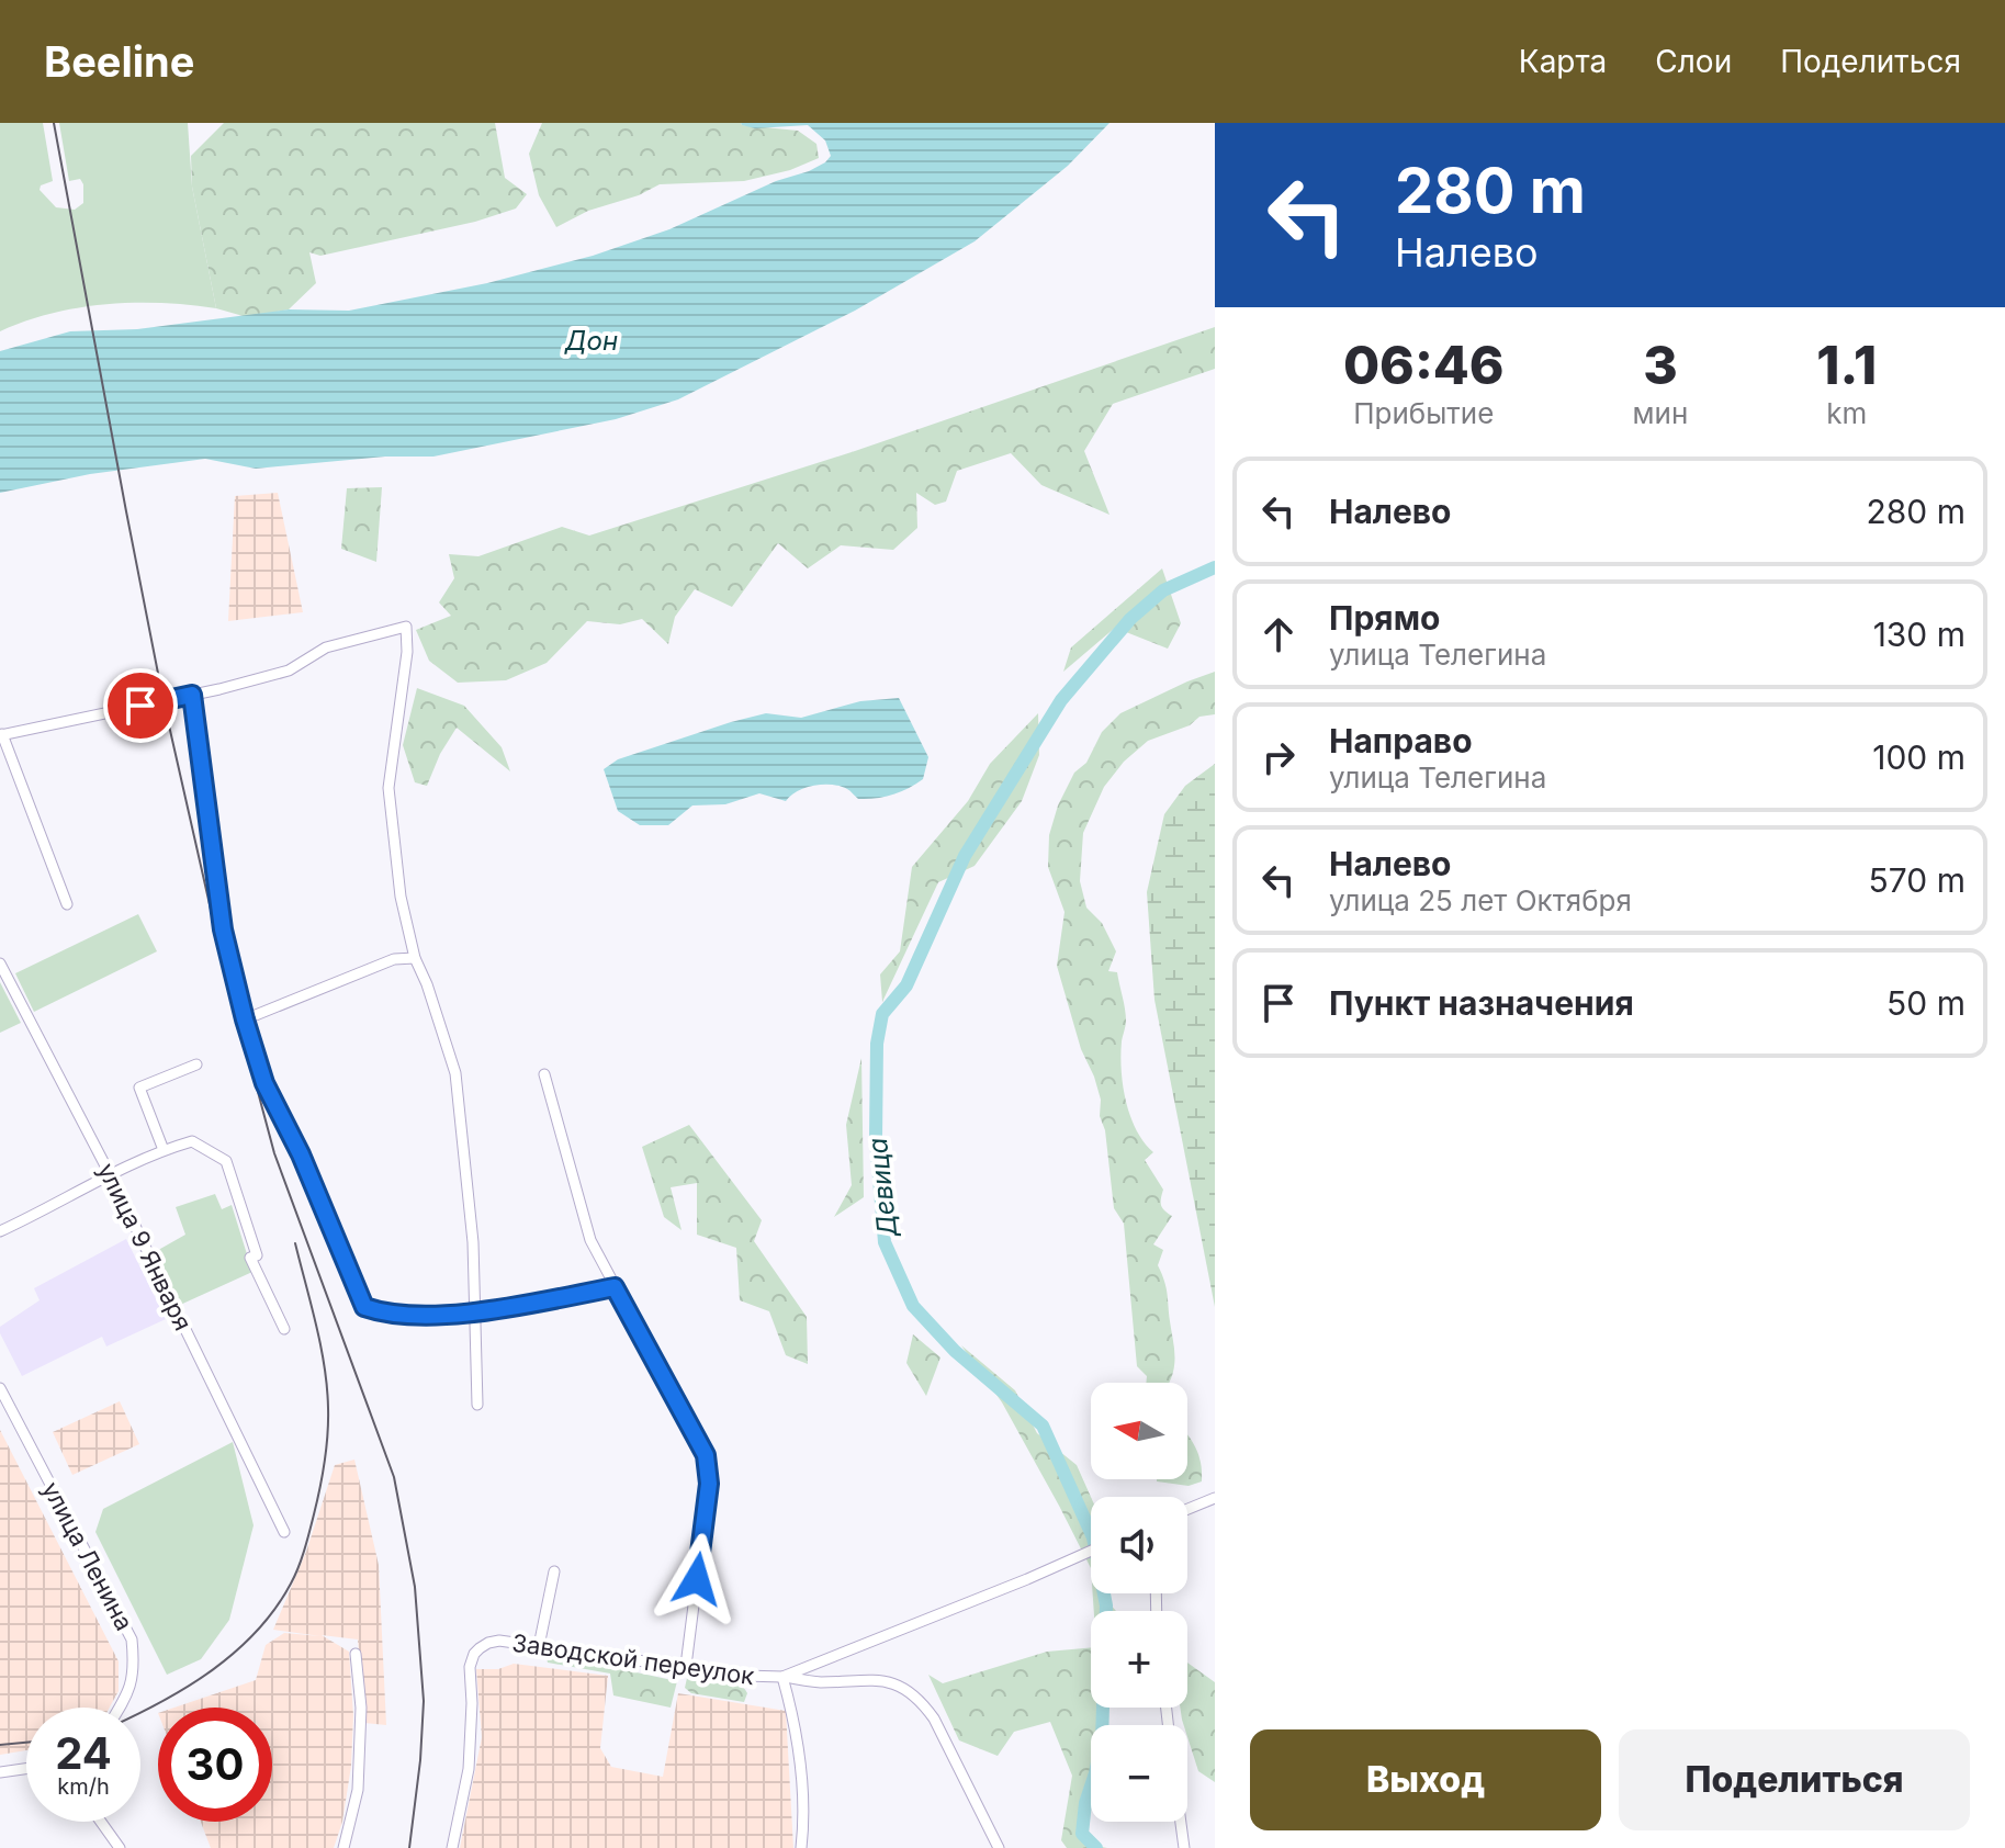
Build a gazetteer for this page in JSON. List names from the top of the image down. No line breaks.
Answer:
{"streets":{"street":["улица 9 Января","улица Ленина","Заводской переулок"]},"water":["Дон","Девица"],"north":"left","page":{"header":"Beeline","nav":["Карта","Слои","Поделиться"],"turn":["280 m","Налево"],"eta":["06:46","Прибытие","3","мин","1.1","km"],"list":[{"name":"Налево","value":"280 m"},{"name":"Прямо","note":"улица Телегина","value":"130 m"},{"name":"Направо","note":"улица Телегина","value":"100 m"},{"name":"Налево","note":"улица 25 лет Октября","value":"570 m"},{"name":"Пункт назначения","value":"50 m"}],"map_buttons":["+","−"],"speed":"24 km/h","limit":"30","buttons":["Выход","Поделиться"]}}
